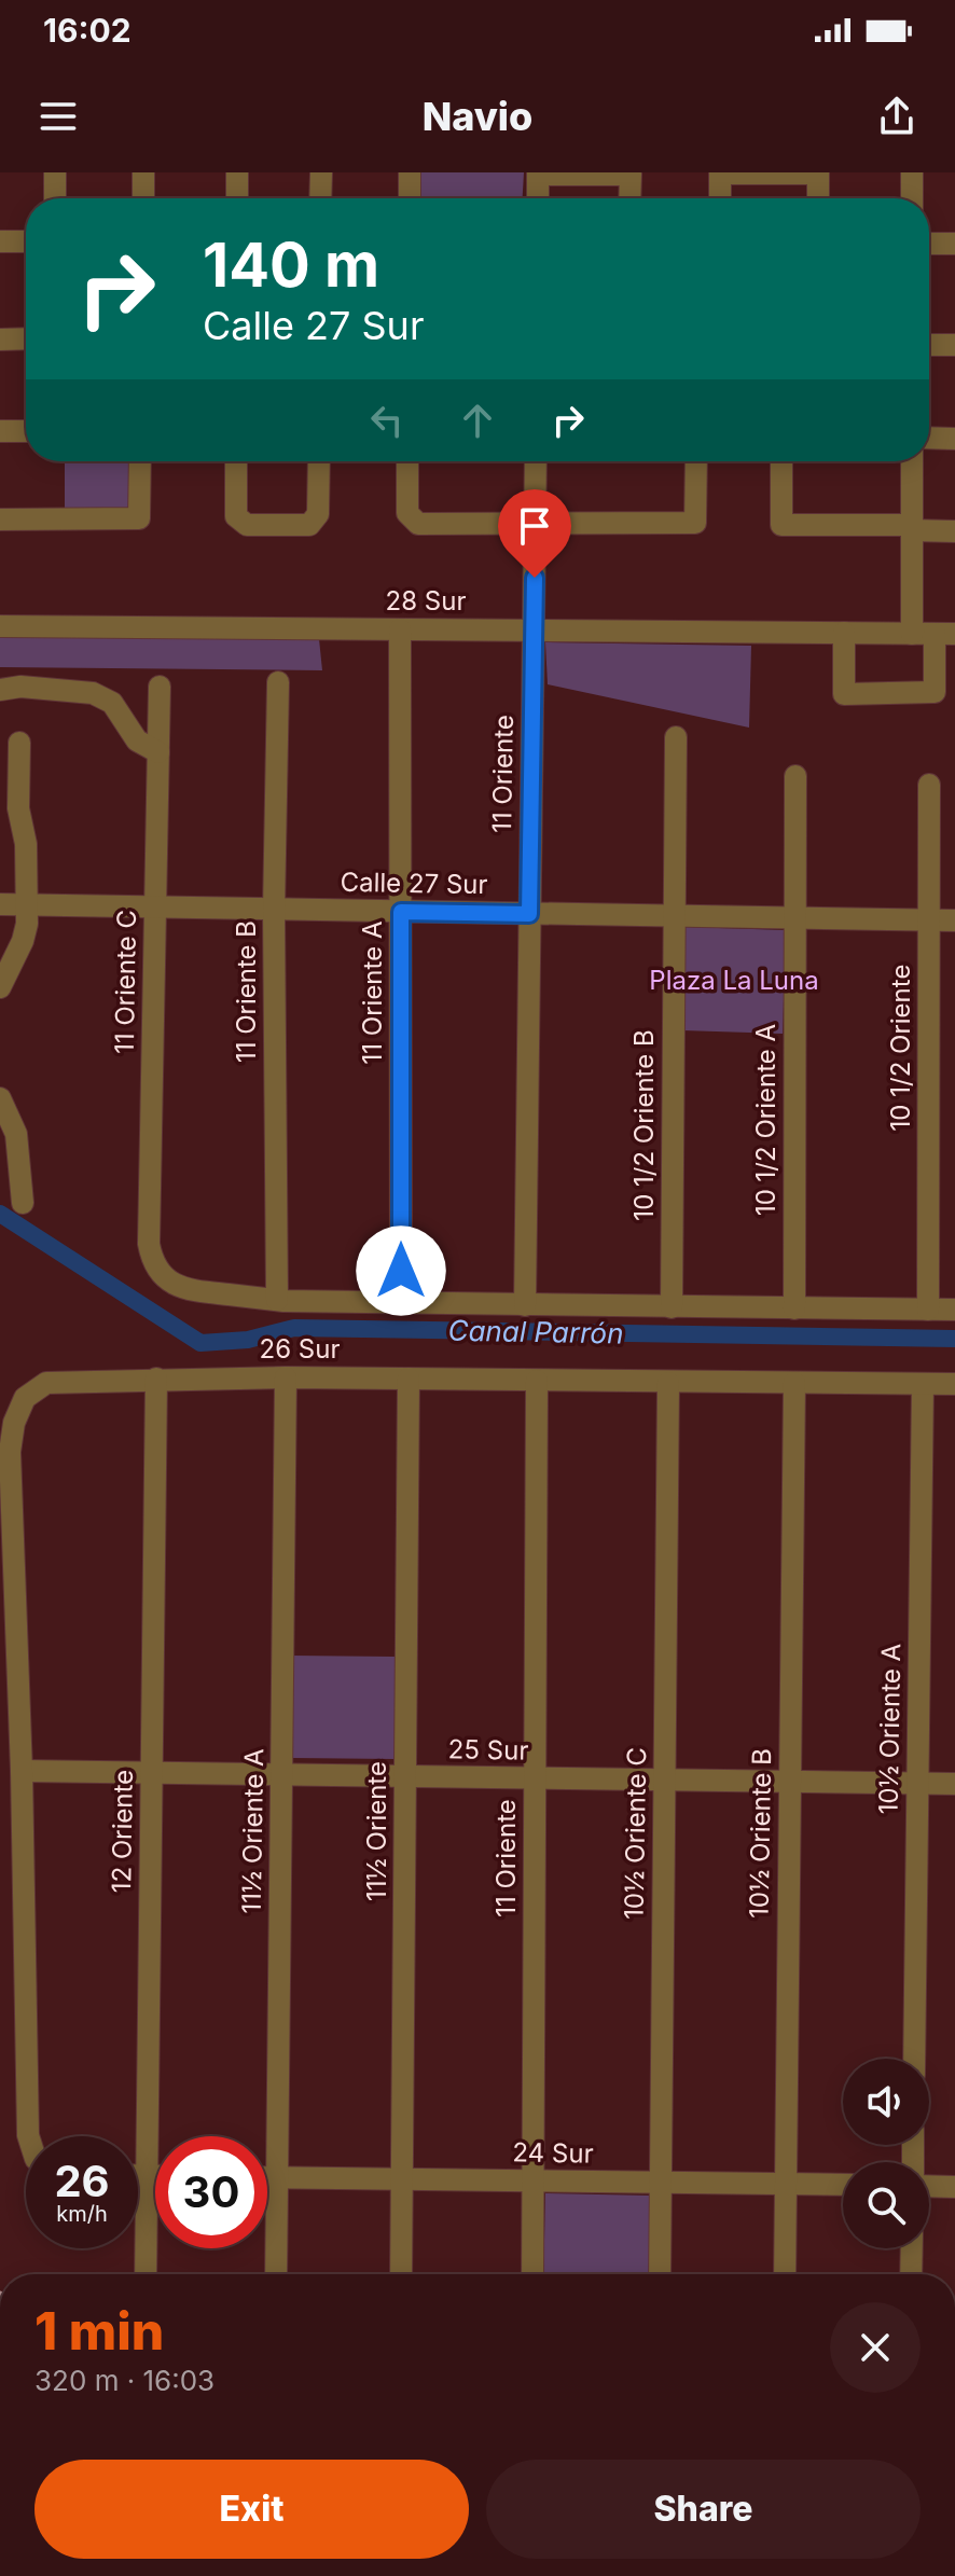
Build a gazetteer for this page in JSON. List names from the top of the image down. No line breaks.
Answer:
{"streets":{"street":["28 Sur","11 Oriente","Calle 27 Sur","11 Oriente C","11 Oriente B","11 Oriente A","10 1/2 Oriente","10 1/2 Oriente A","10 1/2 Oriente B","26 Sur","10½ Oriente A","25 Sur","12 Oriente","11½ Oriente A","11½ Oriente","10½ Oriente C","10½ Oriente B","24 Sur"]},"crossings":[["28 Sur","11 Oriente"],["28 Sur","11 Oriente A"],["11 Oriente","Calle 27 Sur"],["11 Oriente","26 Sur"],["11 Oriente","25 Sur"],["11 Oriente","24 Sur"],["Calle 27 Sur","11 Oriente C"],["Calle 27 Sur","11 Oriente B"],["Calle 27 Sur","11 Oriente A"],["Calle 27 Sur","10 1/2 Oriente"],["Calle 27 Sur","10 1/2 Oriente A"],["Calle 27 Sur","10 1/2 Oriente B"],["11 Oriente C","26 Sur"],["11 Oriente B","26 Sur"],["11 Oriente A","26 Sur"],["10 1/2 Oriente","26 Sur"],["10 1/2 Oriente A","26 Sur"],["10 1/2 Oriente B","26 Sur"],["26 Sur","10½ Oriente A"],["26 Sur","25 Sur"],["26 Sur","12 Oriente"],["26 Sur","11½ Oriente A"],["26 Sur","11½ Oriente"],["26 Sur","10½ Oriente C"],["26 Sur","10½ Oriente B"],["10½ Oriente A","25 Sur"],["25 Sur","12 Oriente"],["25 Sur","11½ Oriente A"],["25 Sur","11½ Oriente"],["25 Sur","10½ Oriente C"],["25 Sur","10½ Oriente B"],["11½ Oriente A","24 Sur"],["11½ Oriente","24 Sur"],["10½ Oriente C","24 Sur"],["10½ Oriente B","24 Sur"]],"water":["Canal Parrón"],"parks":["Plaza La Luna"],"page":{"status":"16:02","header":"Navio","turn":["140 m","Calle 27 Sur"],"speed":"26 km/h","limit":"30","heading":["1 min","320 m · 16:03"],"buttons":["Exit","Share"]}}
